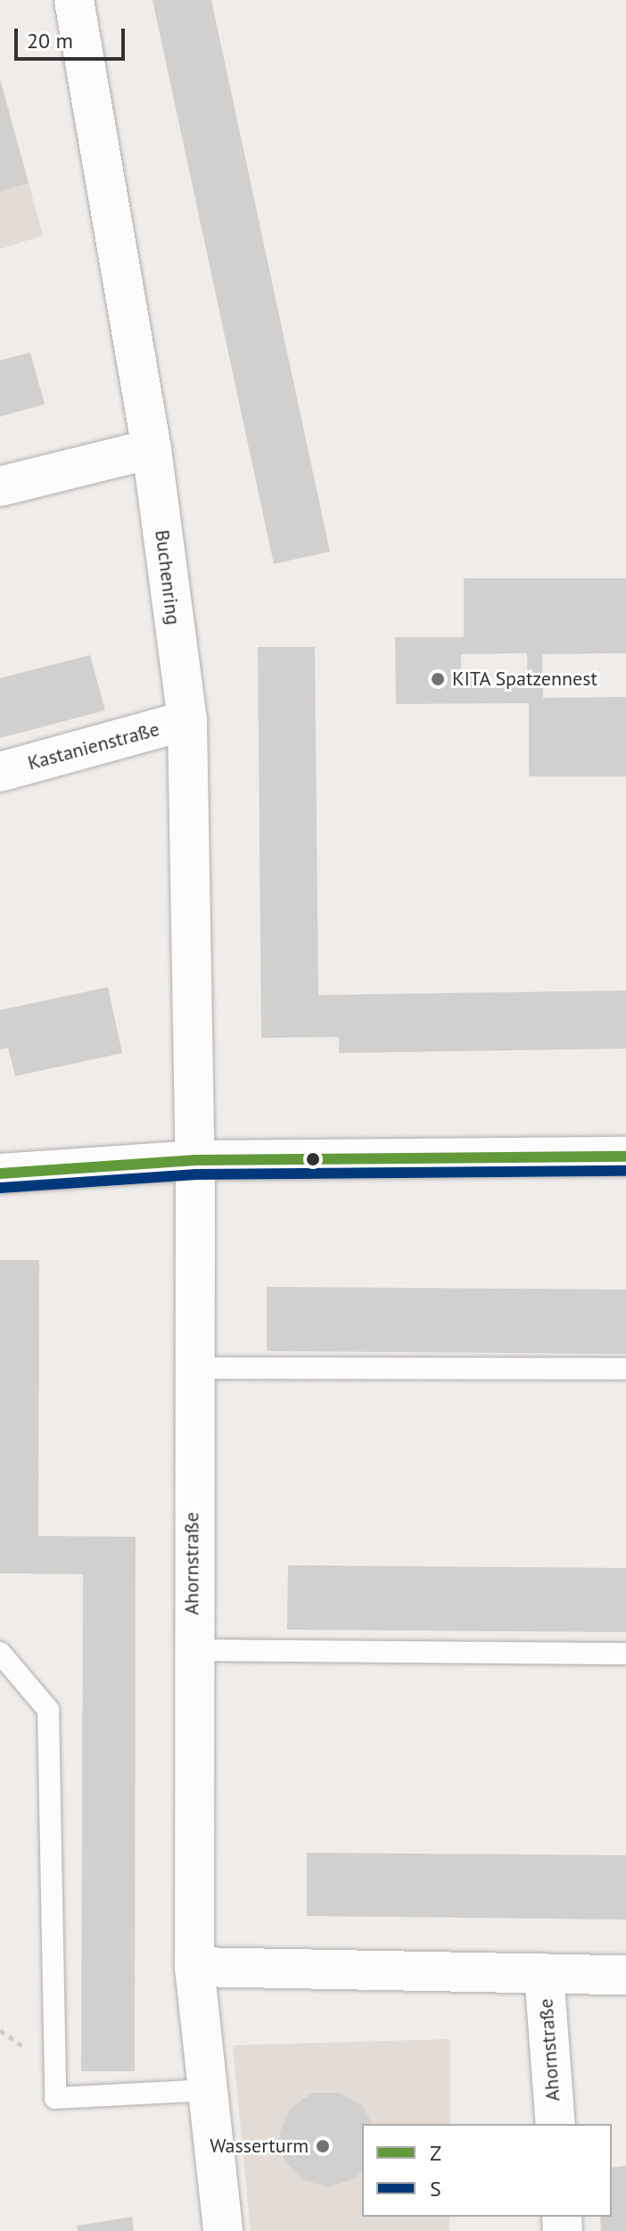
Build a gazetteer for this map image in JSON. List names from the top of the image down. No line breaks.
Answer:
{"streets":{"street":["Buchenring","Kastanienstraße","Ahornstraße"]},"crossings":[["Buchenring","Kastanienstraße"],["Buchenring","Ahornstraße"]],"places":["KITA Spatzennest","Wasserturm"],"lines":["transit line Z","transit line S"],"legend":["Z","S"],"scale_bar":"20 m"}
